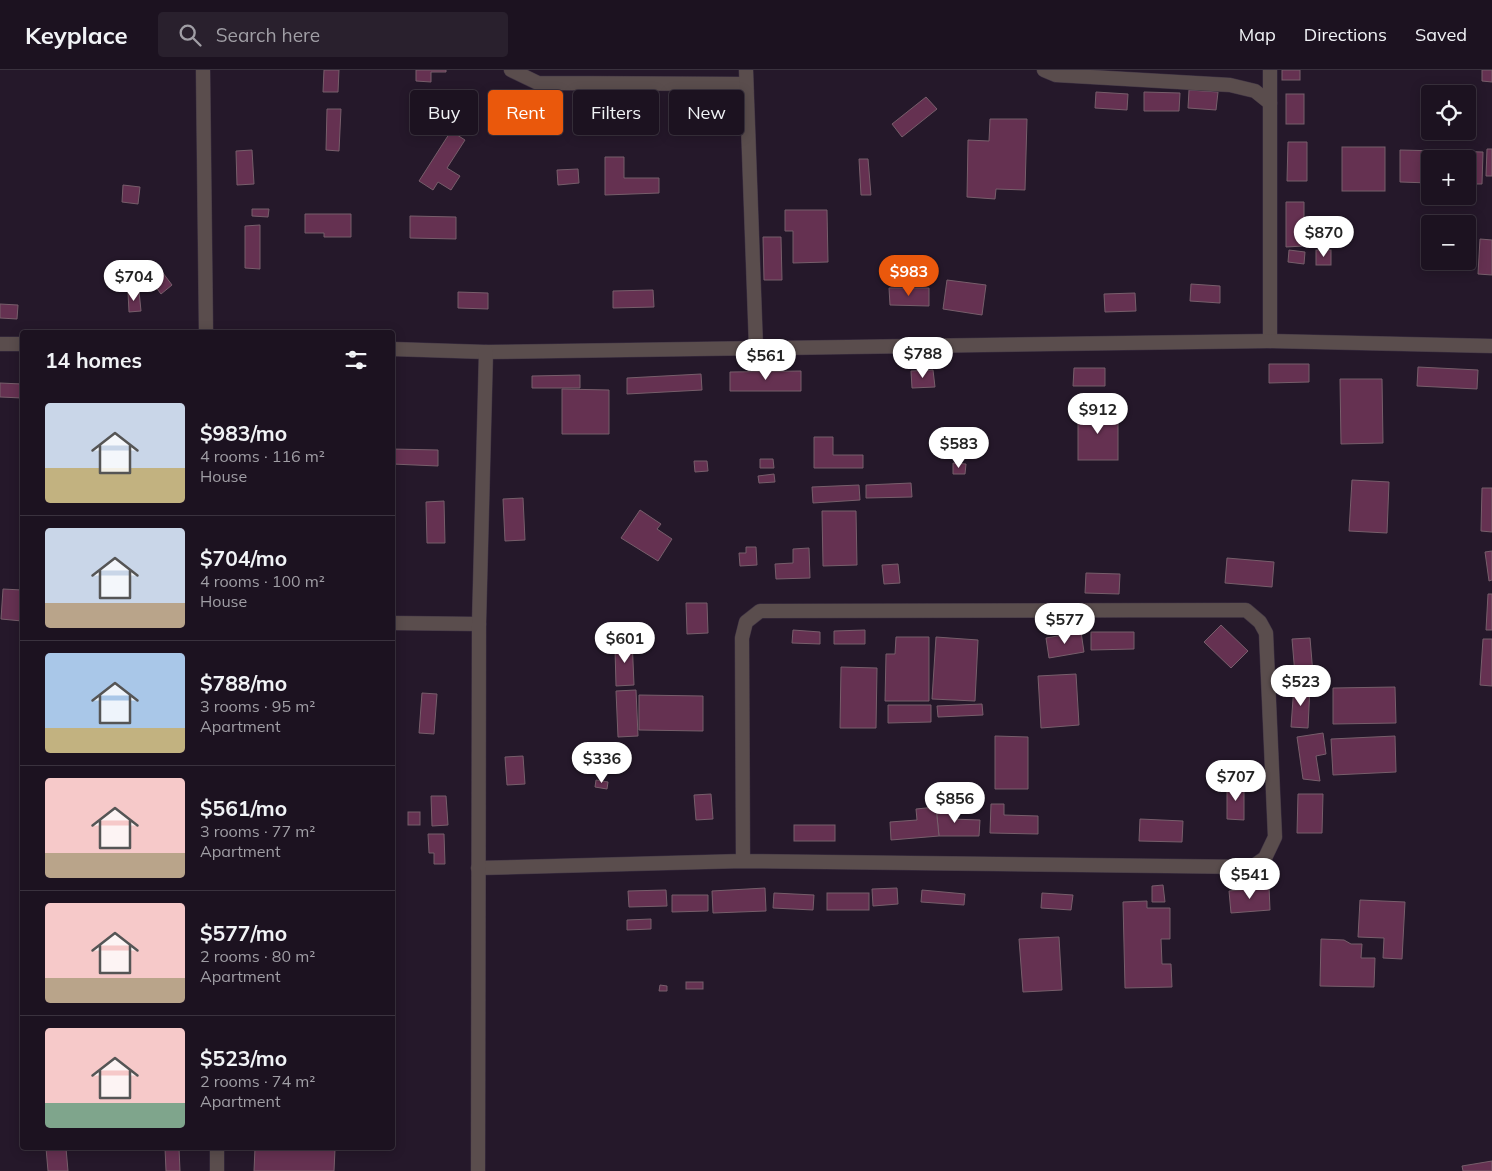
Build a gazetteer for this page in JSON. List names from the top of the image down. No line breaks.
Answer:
{"page":{"header":"Keyplace","search":"Search here","nav":["Map","Directions","Saved"],"map_buttons":["+","−"],"chip":["Buy","Rent","Filters","New"],"price":["$870","$983","$704","$788","$561","$912","$583","$577","$601","$523","$336","$707","$856","$541"],"heading":"14 homes","list":[{"name":"$983/mo","note":"4 rooms · 116 m² · House"},{"name":"$704/mo","note":"4 rooms · 100 m² · House"},{"name":"$788/mo","note":"3 rooms · 95 m² · Apartment"},{"name":"$561/mo","note":"3 rooms · 77 m² · Apartment"},{"name":"$577/mo","note":"2 rooms · 80 m² · Apartment"},{"name":"$523/mo","note":"2 rooms · 74 m² · Apartment"}]}}
